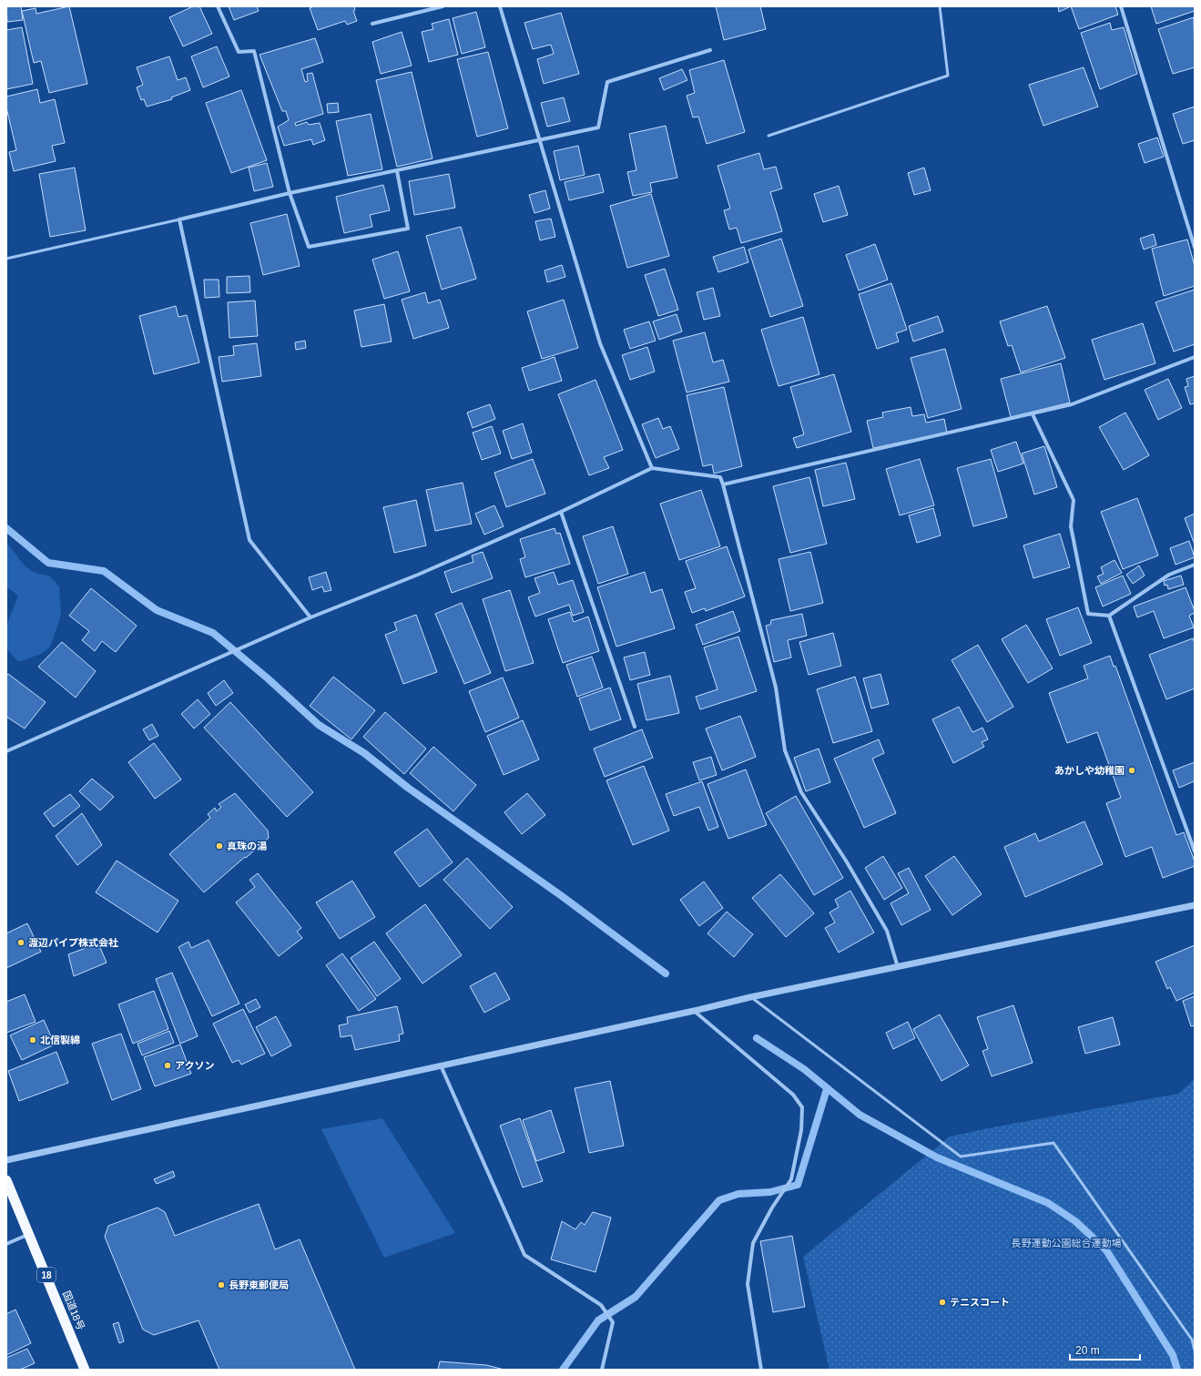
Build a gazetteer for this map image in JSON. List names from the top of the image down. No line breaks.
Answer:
{"streets":{"highway":["18","国道18号"]},"parks":["長野運動公園総合運動場"],"places":["あかしや幼稚園","真珠の湯","渡辺パイプ株式会社","北信製綿","アクソン","長野東郵便局","テニスコート"],"scale_bar":"20 m"}
